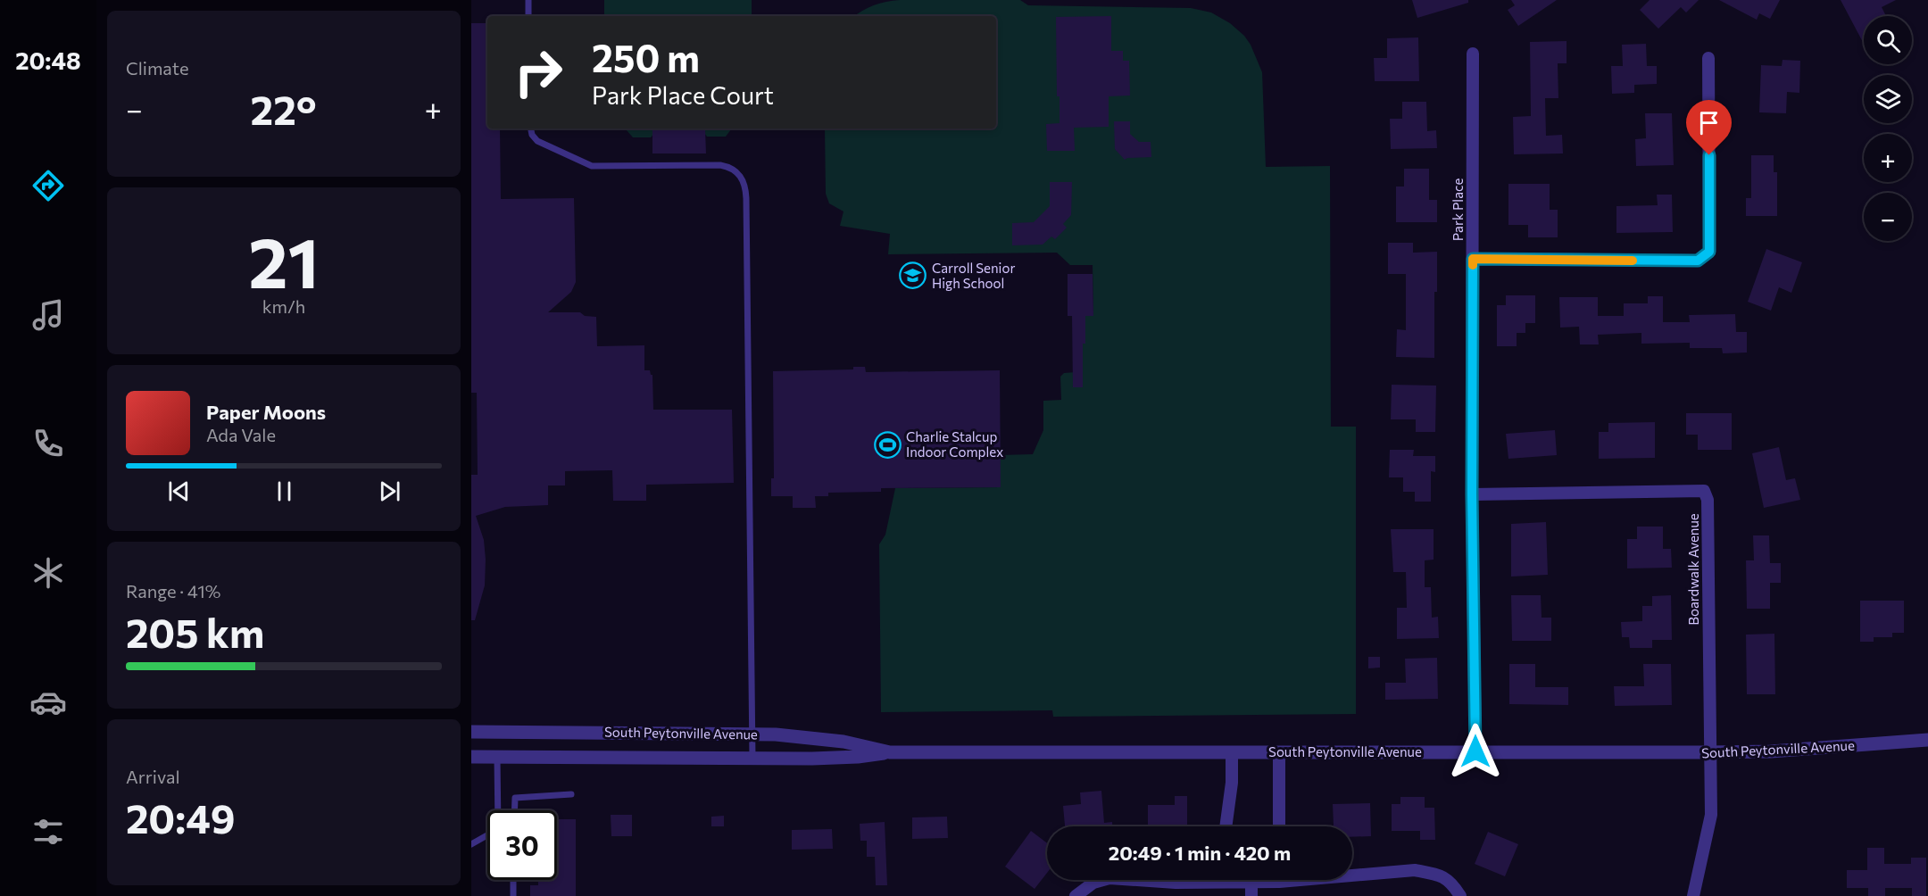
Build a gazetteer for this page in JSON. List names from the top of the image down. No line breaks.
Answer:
{"streets":{"street":["Park Place","Boardwalk Avenue","South Peytonville Avenue"]},"crossings":[["Park Place","Boardwalk Avenue"],["Park Place","South Peytonville Avenue"],["Boardwalk Avenue","South Peytonville Avenue"]],"places":{"school or university":["Carroll Senior High School"],"sports":["Charlie Stalcup Indoor Complex"]},"page":{"tabs":"20:48","tile":["Climate",["21","km/h"],["Range · 41%","205 km"],["Arrival","20:49"]],"map_buttons":["+","−"],"turn":["250 m","Park Place Court"],"heat":["−","22°","+"],"song":["Paper Moons","Ada Vale"],"limit":"30","trip":"20:49 · 1 min · 420 m"}}
